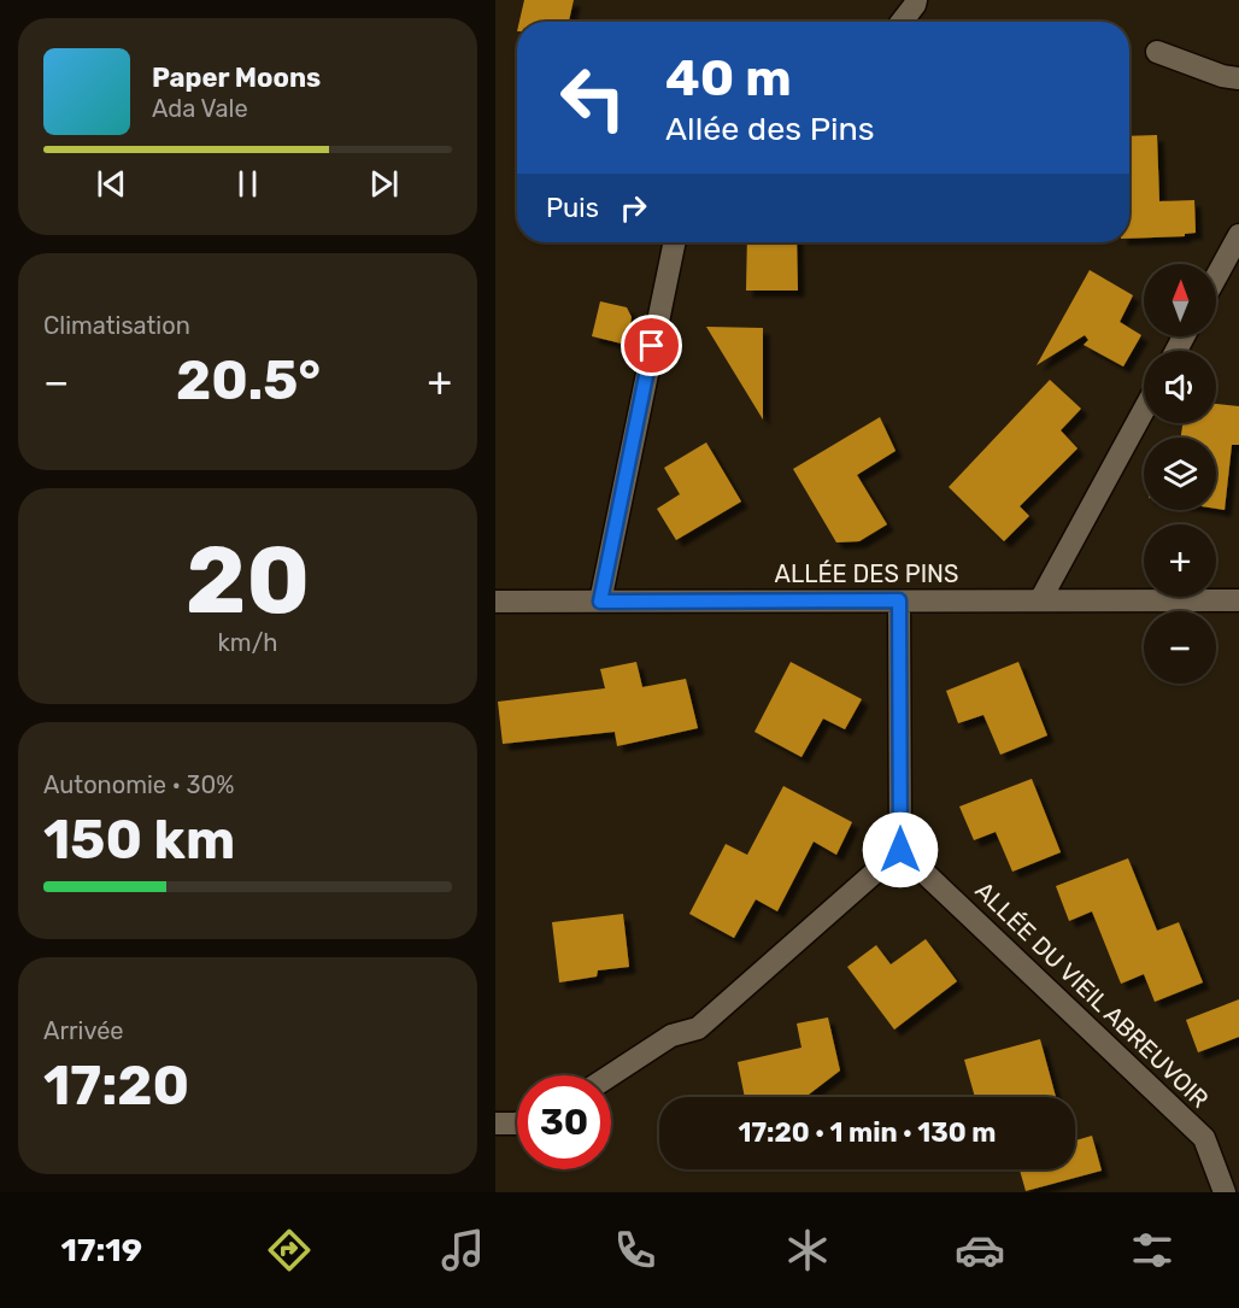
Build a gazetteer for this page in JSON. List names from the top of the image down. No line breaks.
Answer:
{"streets":{"street":["ALLÉE DES PINS","ALLÉE DU VIEIL ABREUVOIR"]},"north":"top","page":{"turn":["40 m","Allée des Pins"],"song":["Paper Moons","Ada Vale"],"then":"Puis","tile":["Climatisation",["20","km/h"],["Autonomie · 30%","150 km"],["Arrivée","17:20"]],"map_buttons":["+","−"],"heat":["−","20.5°","+"],"limit":"30","trip":"17:20 · 1 min · 130 m","tabs":"17:19"}}
